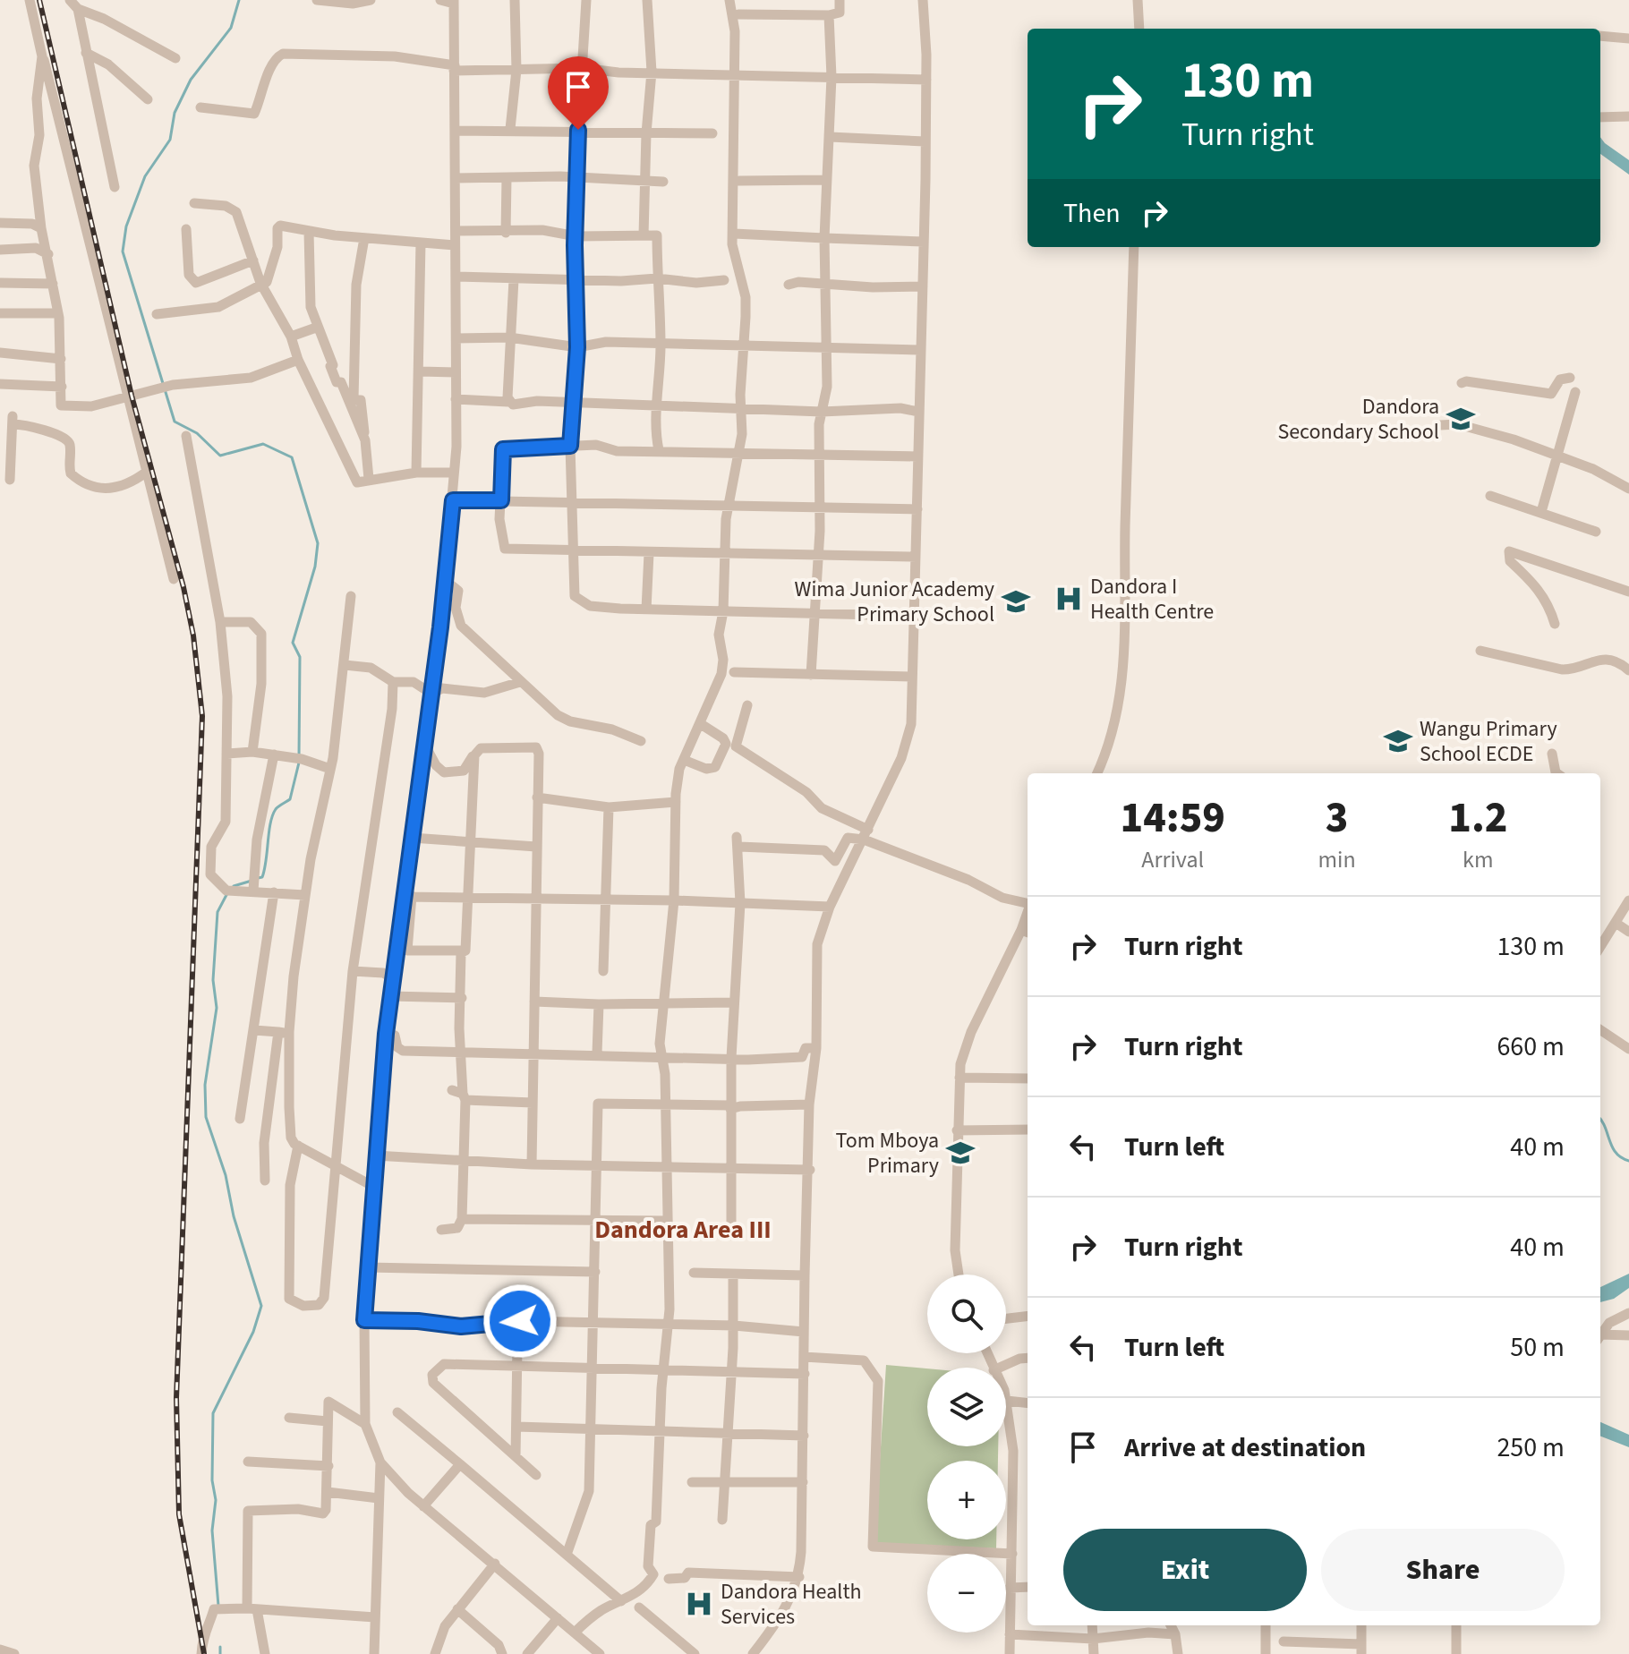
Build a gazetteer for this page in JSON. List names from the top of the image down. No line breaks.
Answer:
{"districts":["Dandora Area III"],"places":{"school or university":["Dandora Secondary School","Wima Junior Academy Primary School","Wangu Primary School ECDE","Tom Mboya Primary"],"hospital":["Dandora I Health Centre","Dandora Health Services"]},"page":{"turn":["130 m","Turn right"],"then":"Then","eta":["14:59","Arrival","3","min","1.2","km"],"list":[{"name":"Turn right","value":"130 m"},{"name":"Turn right","value":"660 m"},{"name":"Turn left","value":"40 m"},{"name":"Turn right","value":"40 m"},{"name":"Turn left","value":"50 m"},{"name":"Arrive at destination","value":"250 m"}],"map_buttons":["+","−"],"buttons":["Exit","Share"]}}
